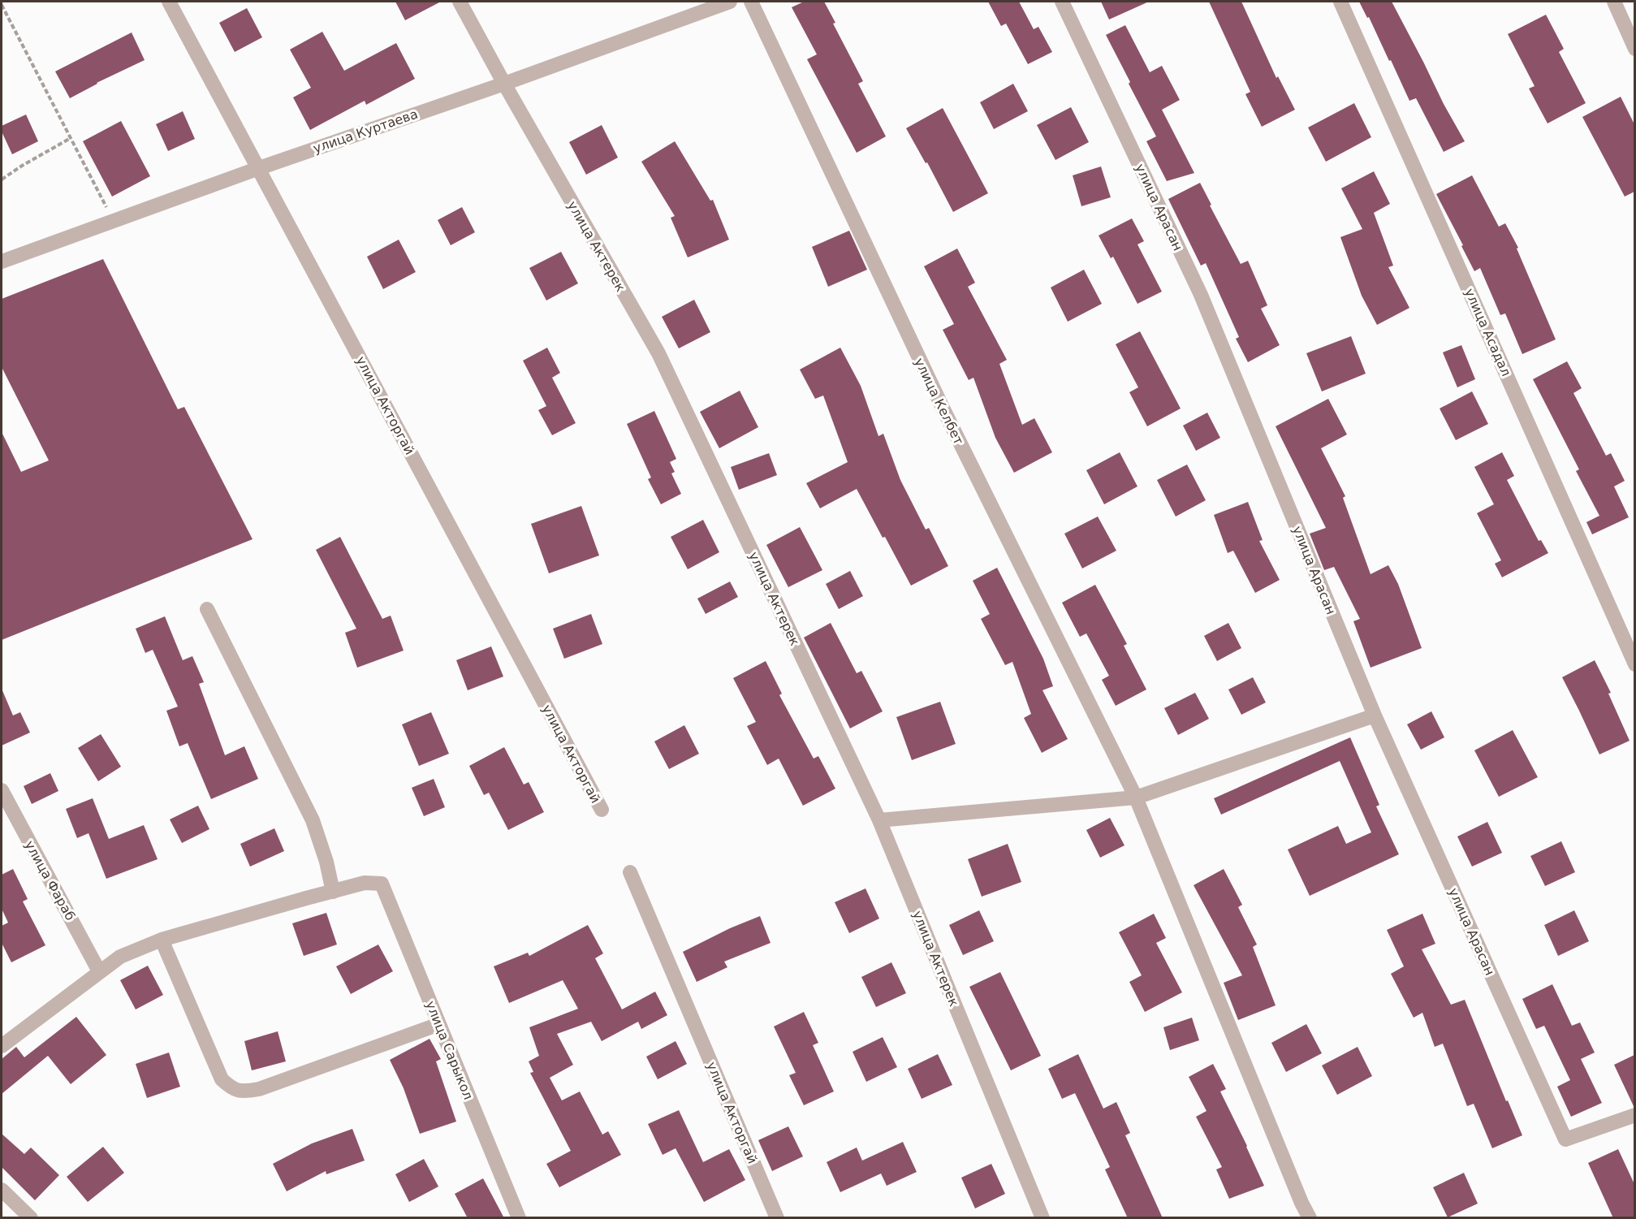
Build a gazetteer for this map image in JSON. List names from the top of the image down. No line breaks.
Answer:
{"streets":{"street":["улица Куртаева","улица Арасан","улица Актерек","улица Асадал","улица Келбет","улица Акторгай","улица Фараб","улица Сарыкол"]},"crossings":[["улица Куртаева","улица Актерек"],["улица Куртаева","улица Акторгай"]]}
